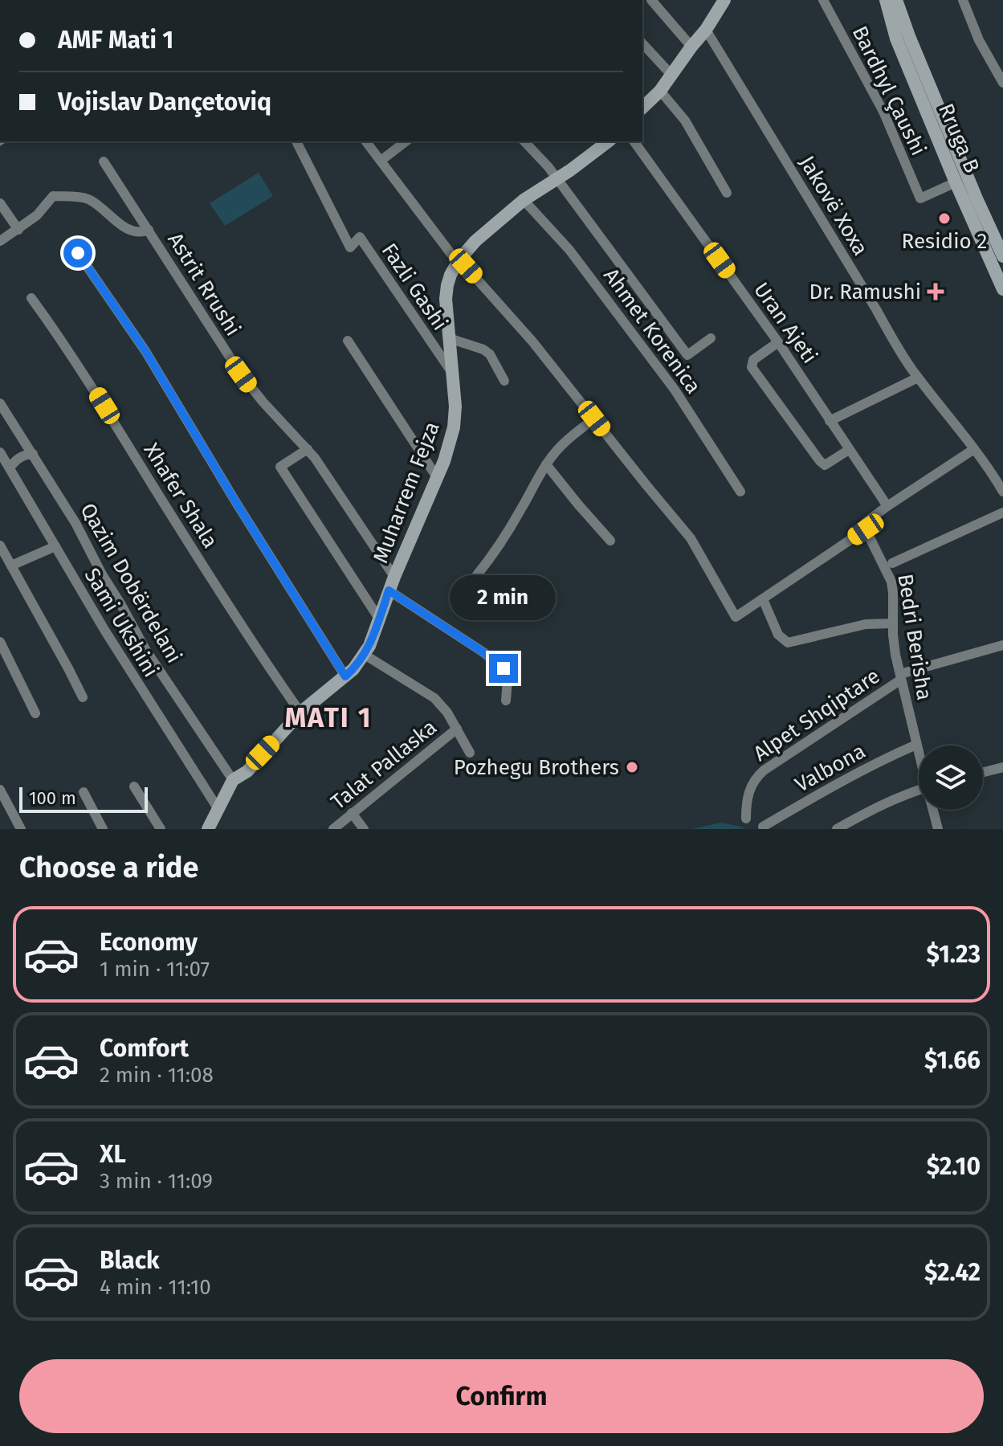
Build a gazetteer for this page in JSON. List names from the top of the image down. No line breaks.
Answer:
{"streets":{"street":["Bardhyl Çaushi","Rruga B","Jakovë Xoxa","Astrit Rrushi","Fazli Gashi","Uran Ajeti","Ahmet Korenica","Muharrem Fejza","Xhafer Shala","Qazim Dobërdelani","Sami Ukshini","Bedri Berisha","Alpet Shqiptare","Talat Pallaska","Valbona"]},"crossings":[["Bardhyl Çaushi","Rruga B"],["Astrit Rrushi","Muharrem Fejza"],["Fazli Gashi","Muharrem Fejza"],["Ahmet Korenica","Muharrem Fejza"],["Muharrem Fejza","Xhafer Shala"],["Muharrem Fejza","Qazim Dobërdelani"],["Muharrem Fejza","Sami Ukshini"],["Bedri Berisha","Alpet Shqiptare"],["Bedri Berisha","Valbona"]],"districts":["MATI 1"],"places":{"other":["Residio 2","Pozhegu Brothers"],"health":["Dr. Ramushi"]},"scale_bar":"100 m","page":{"banner":["AMF Mati 1","Vojislav Dançetoviq"],"bubble":"2 min","scale":"100 m","heading":"Choose a ride","list":[{"name":"Economy","note":"1 min · 11:07","value":"$1.23"},{"name":"Comfort","note":"2 min · 11:08","value":"$1.66"},{"name":"XL","note":"3 min · 11:09","value":"$2.10"},{"name":"Black","note":"4 min · 11:10","value":"$2.42"}],"buttons":"Confirm"}}
